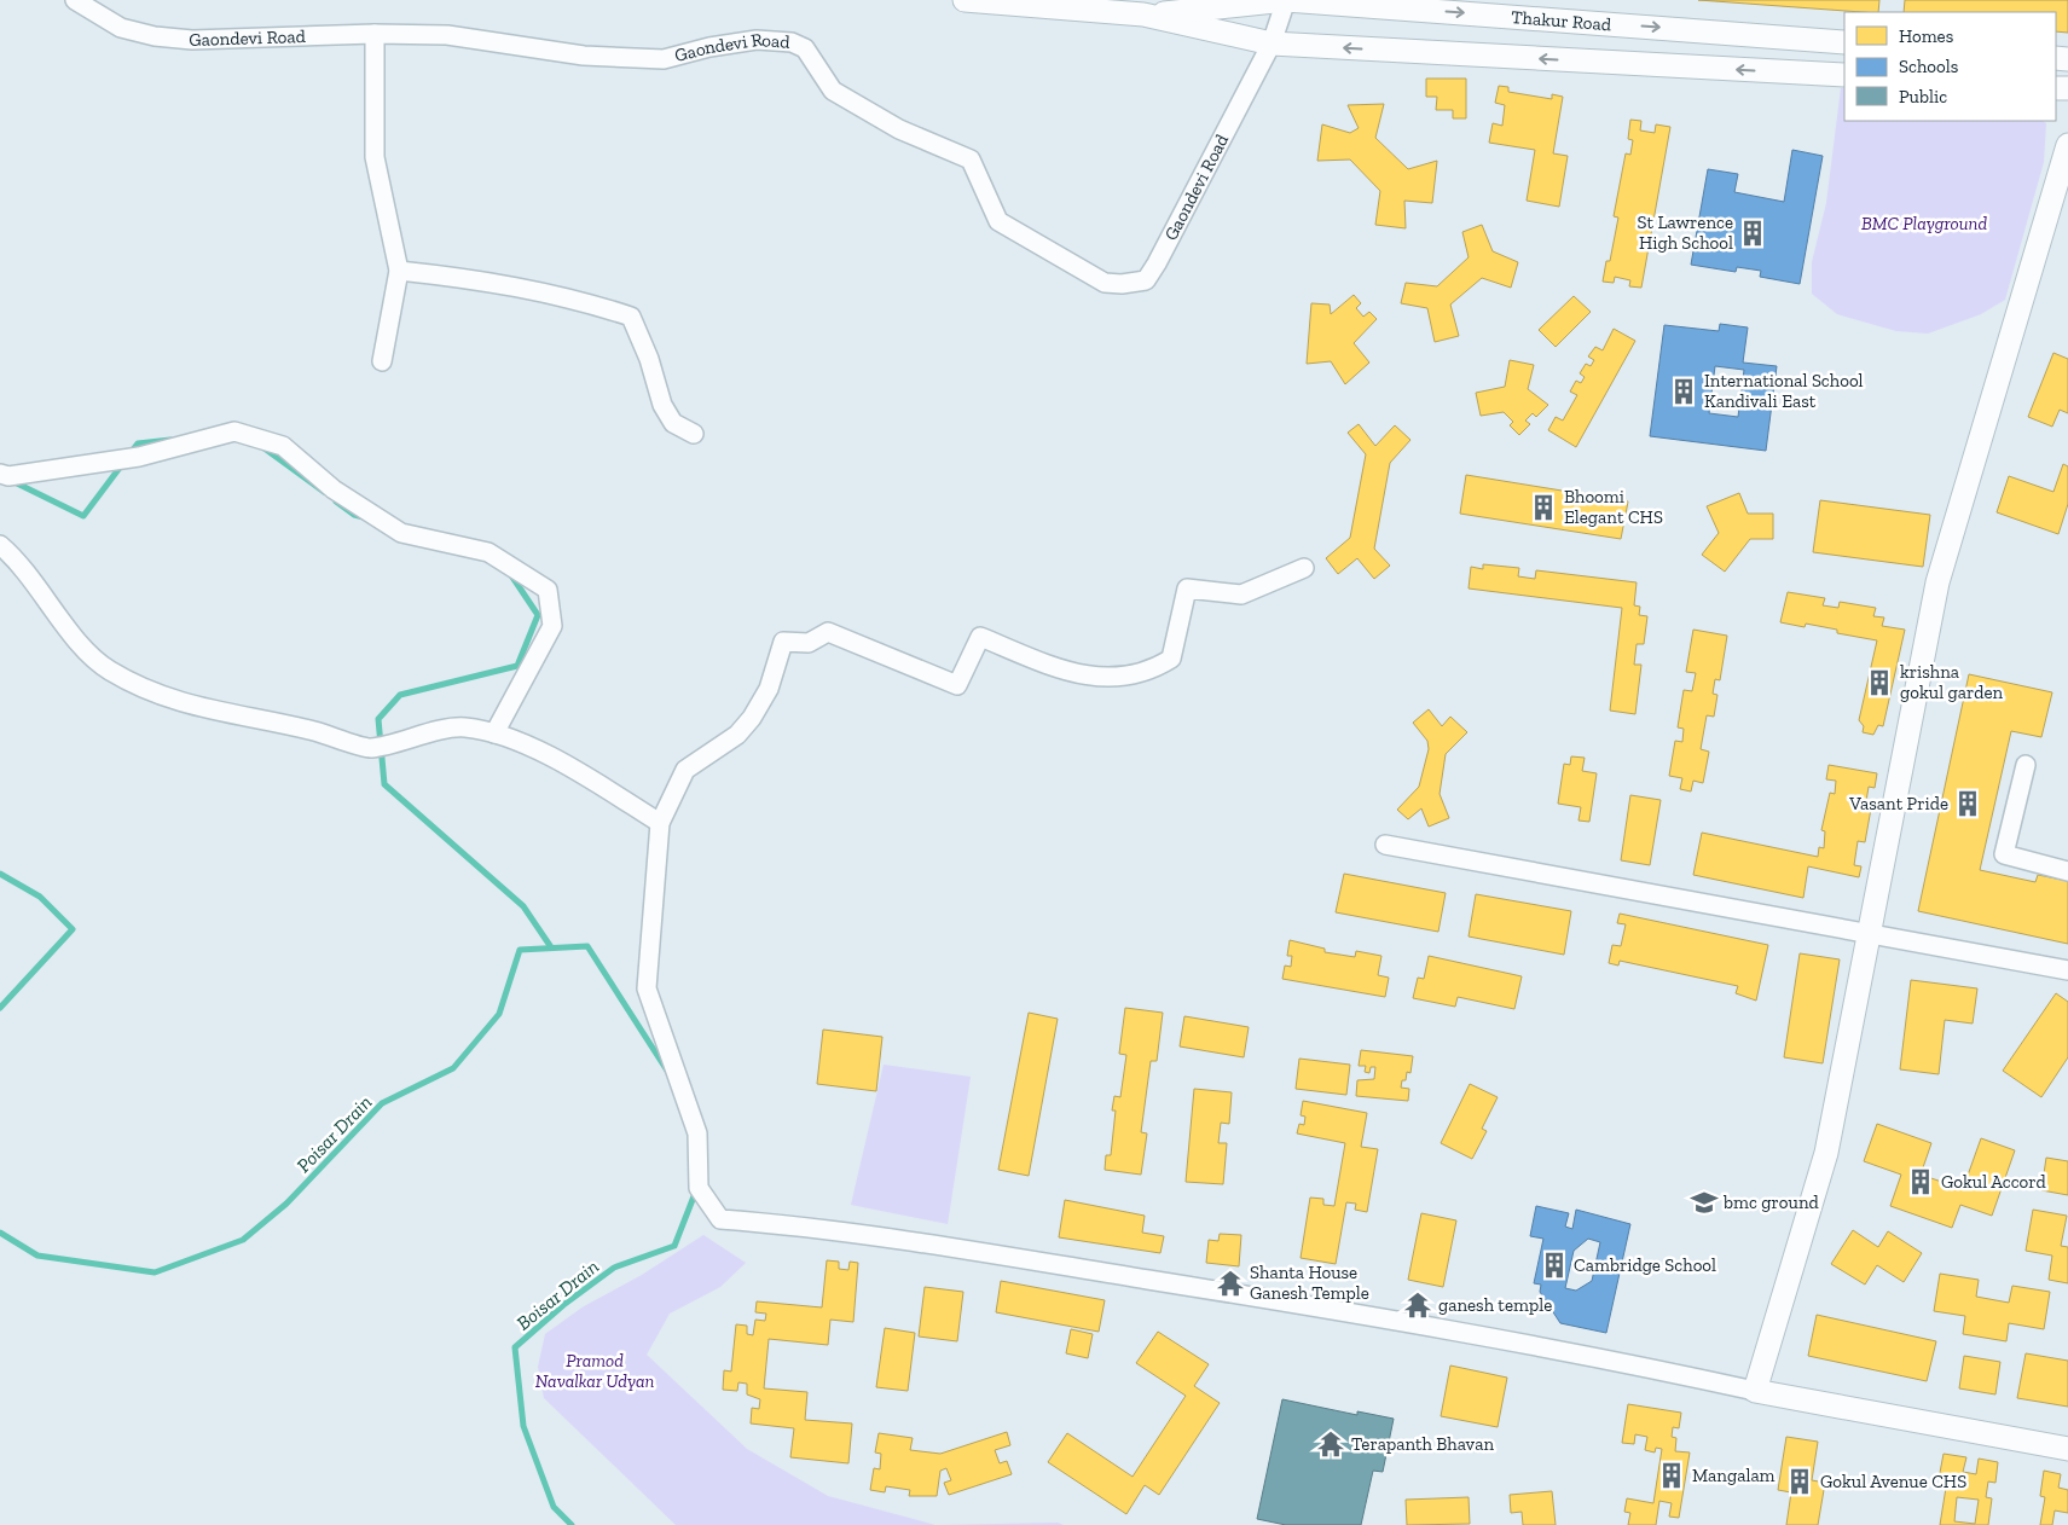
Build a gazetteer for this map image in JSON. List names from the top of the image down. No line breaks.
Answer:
{"streets":{"street":["Thakur Road","Gaondevi Road"]},"crossings":[["Thakur Road","Gaondevi Road"]],"water":["Poisar Drain","Boisar Drain"],"parks":["BMC Playground","Pramod Navalkar Udyan"],"places":{"building":["St Lawrence High School","International School Kandivali East","Bhoomi Elegant CHS","krishna gokul garden","Vasant Pride","Gokul Accord","Cambridge School","Mangalam","Gokul Avenue CHS"],"school or university":["bmc ground"],"temple":["Shanta House Ganesh Temple","ganesh temple","Terapanth Bhavan"]},"legend":["Homes","Schools","Public"]}
